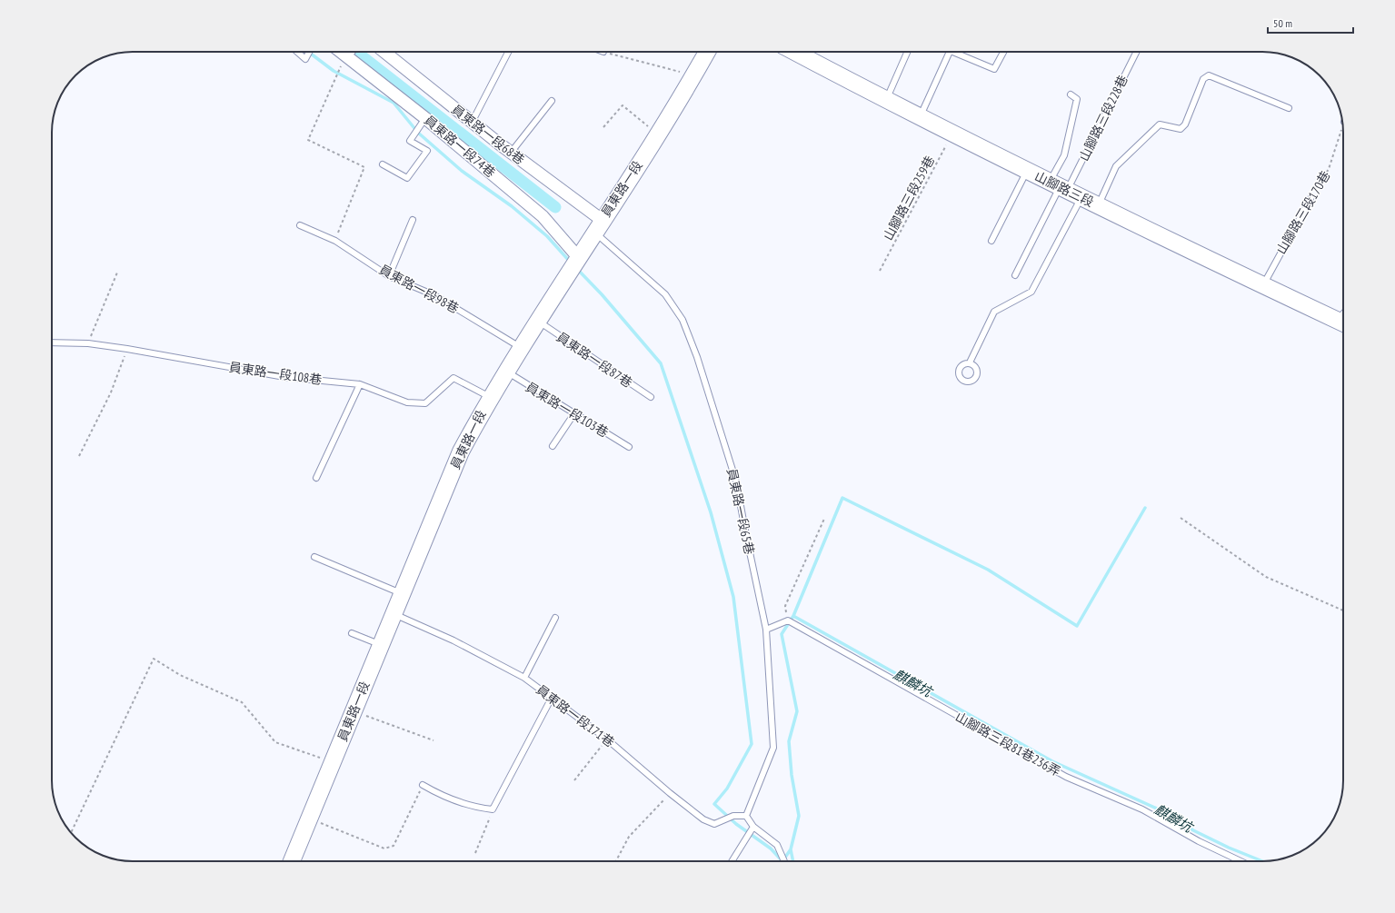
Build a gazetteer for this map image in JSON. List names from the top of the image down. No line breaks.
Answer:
{"streets":{"main road":["員東路一段","山腳路三段"],"street":["員東路一段68巷","員東路一段74巷"],"lane":["山腳路三段228巷","山腳路三段170巷","員東路一段98巷","員東路一段87巷","員東路一段108巷","員東路一段103巷","員東路一段65巷","員東路一段171巷","山腳路三段81巷236弄"],"path":["山腳路三段259巷"]},"crossings":[["山腳路三段228巷","山腳路三段"],["員東路一段68巷","員東路一段"],["員東路一段68巷","員東路一段65巷"],["員東路一段74巷","員東路一段"],["員東路一段","員東路一段98巷"],["員東路一段","員東路一段87巷"],["員東路一段","員東路一段108巷"],["員東路一段","員東路一段103巷"],["員東路一段","員東路一段65巷"],["員東路一段","員東路一段171巷"],["山腳路三段","山腳路三段259巷"],["山腳路三段","山腳路三段170巷"],["員東路一段65巷","員東路一段171巷"]],"water":["麒麟坑"],"scale_bar":"50 m"}
